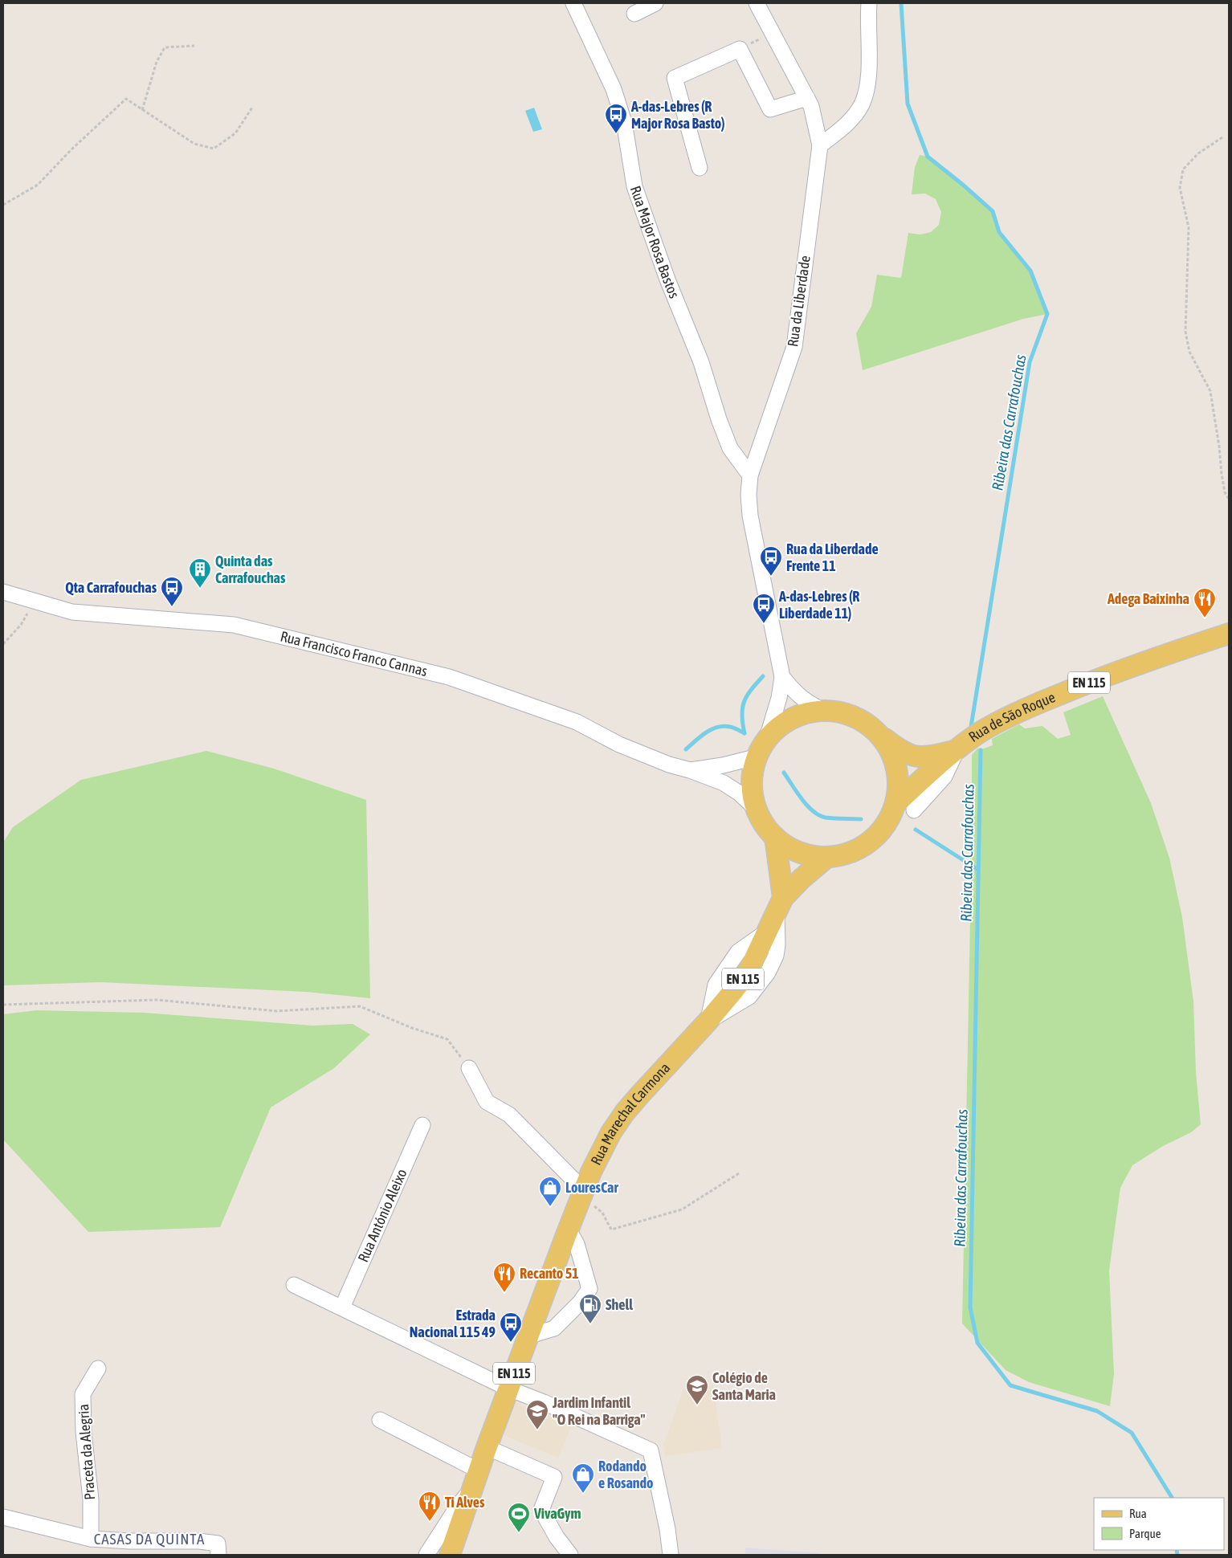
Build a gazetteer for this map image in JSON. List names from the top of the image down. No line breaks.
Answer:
{"streets":{"main road":["EN 115","Rua de São Roque","Rua Marechal Carmona"],"street":["Rua Major Rosa Bastos","Rua da Liberdade","Rua Francisco Franco Cannas","Rua António Aleixo","Praceta da Alegria"]},"crossings":[["Rua Major Rosa Bastos","Rua da Liberdade"],["Rua da Liberdade","EN 115"],["Rua Francisco Franco Cannas","EN 115"],["EN 115","Rua de São Roque"],["EN 115","Rua Marechal Carmona"]],"districts":["CASAS DA QUINTA"],"water":["Ribeira das Carrafouchas"],"places":{"bus stop":["A-das-Lebres (R Major Rosa Basto)","Rua da Liberdade Frente 11","Qta Carrafouchas","A-das-Lebres (R Liberdade 11)","Estrada Nacional 115 49"],"building":["Quinta das Carrafouchas"],"restaurant":["Adega Baixinha","Recanto 51","Ti Alves"],"shop":["LouresCar","Rodando e Rosando"],"fuel station":["Shell"],"school or university":["Colégio de Santa Maria","Jardim Infantil \"O Rei na Barriga\""],"sports":["VivaGym"]},"legend":["Rua","Parque"]}
